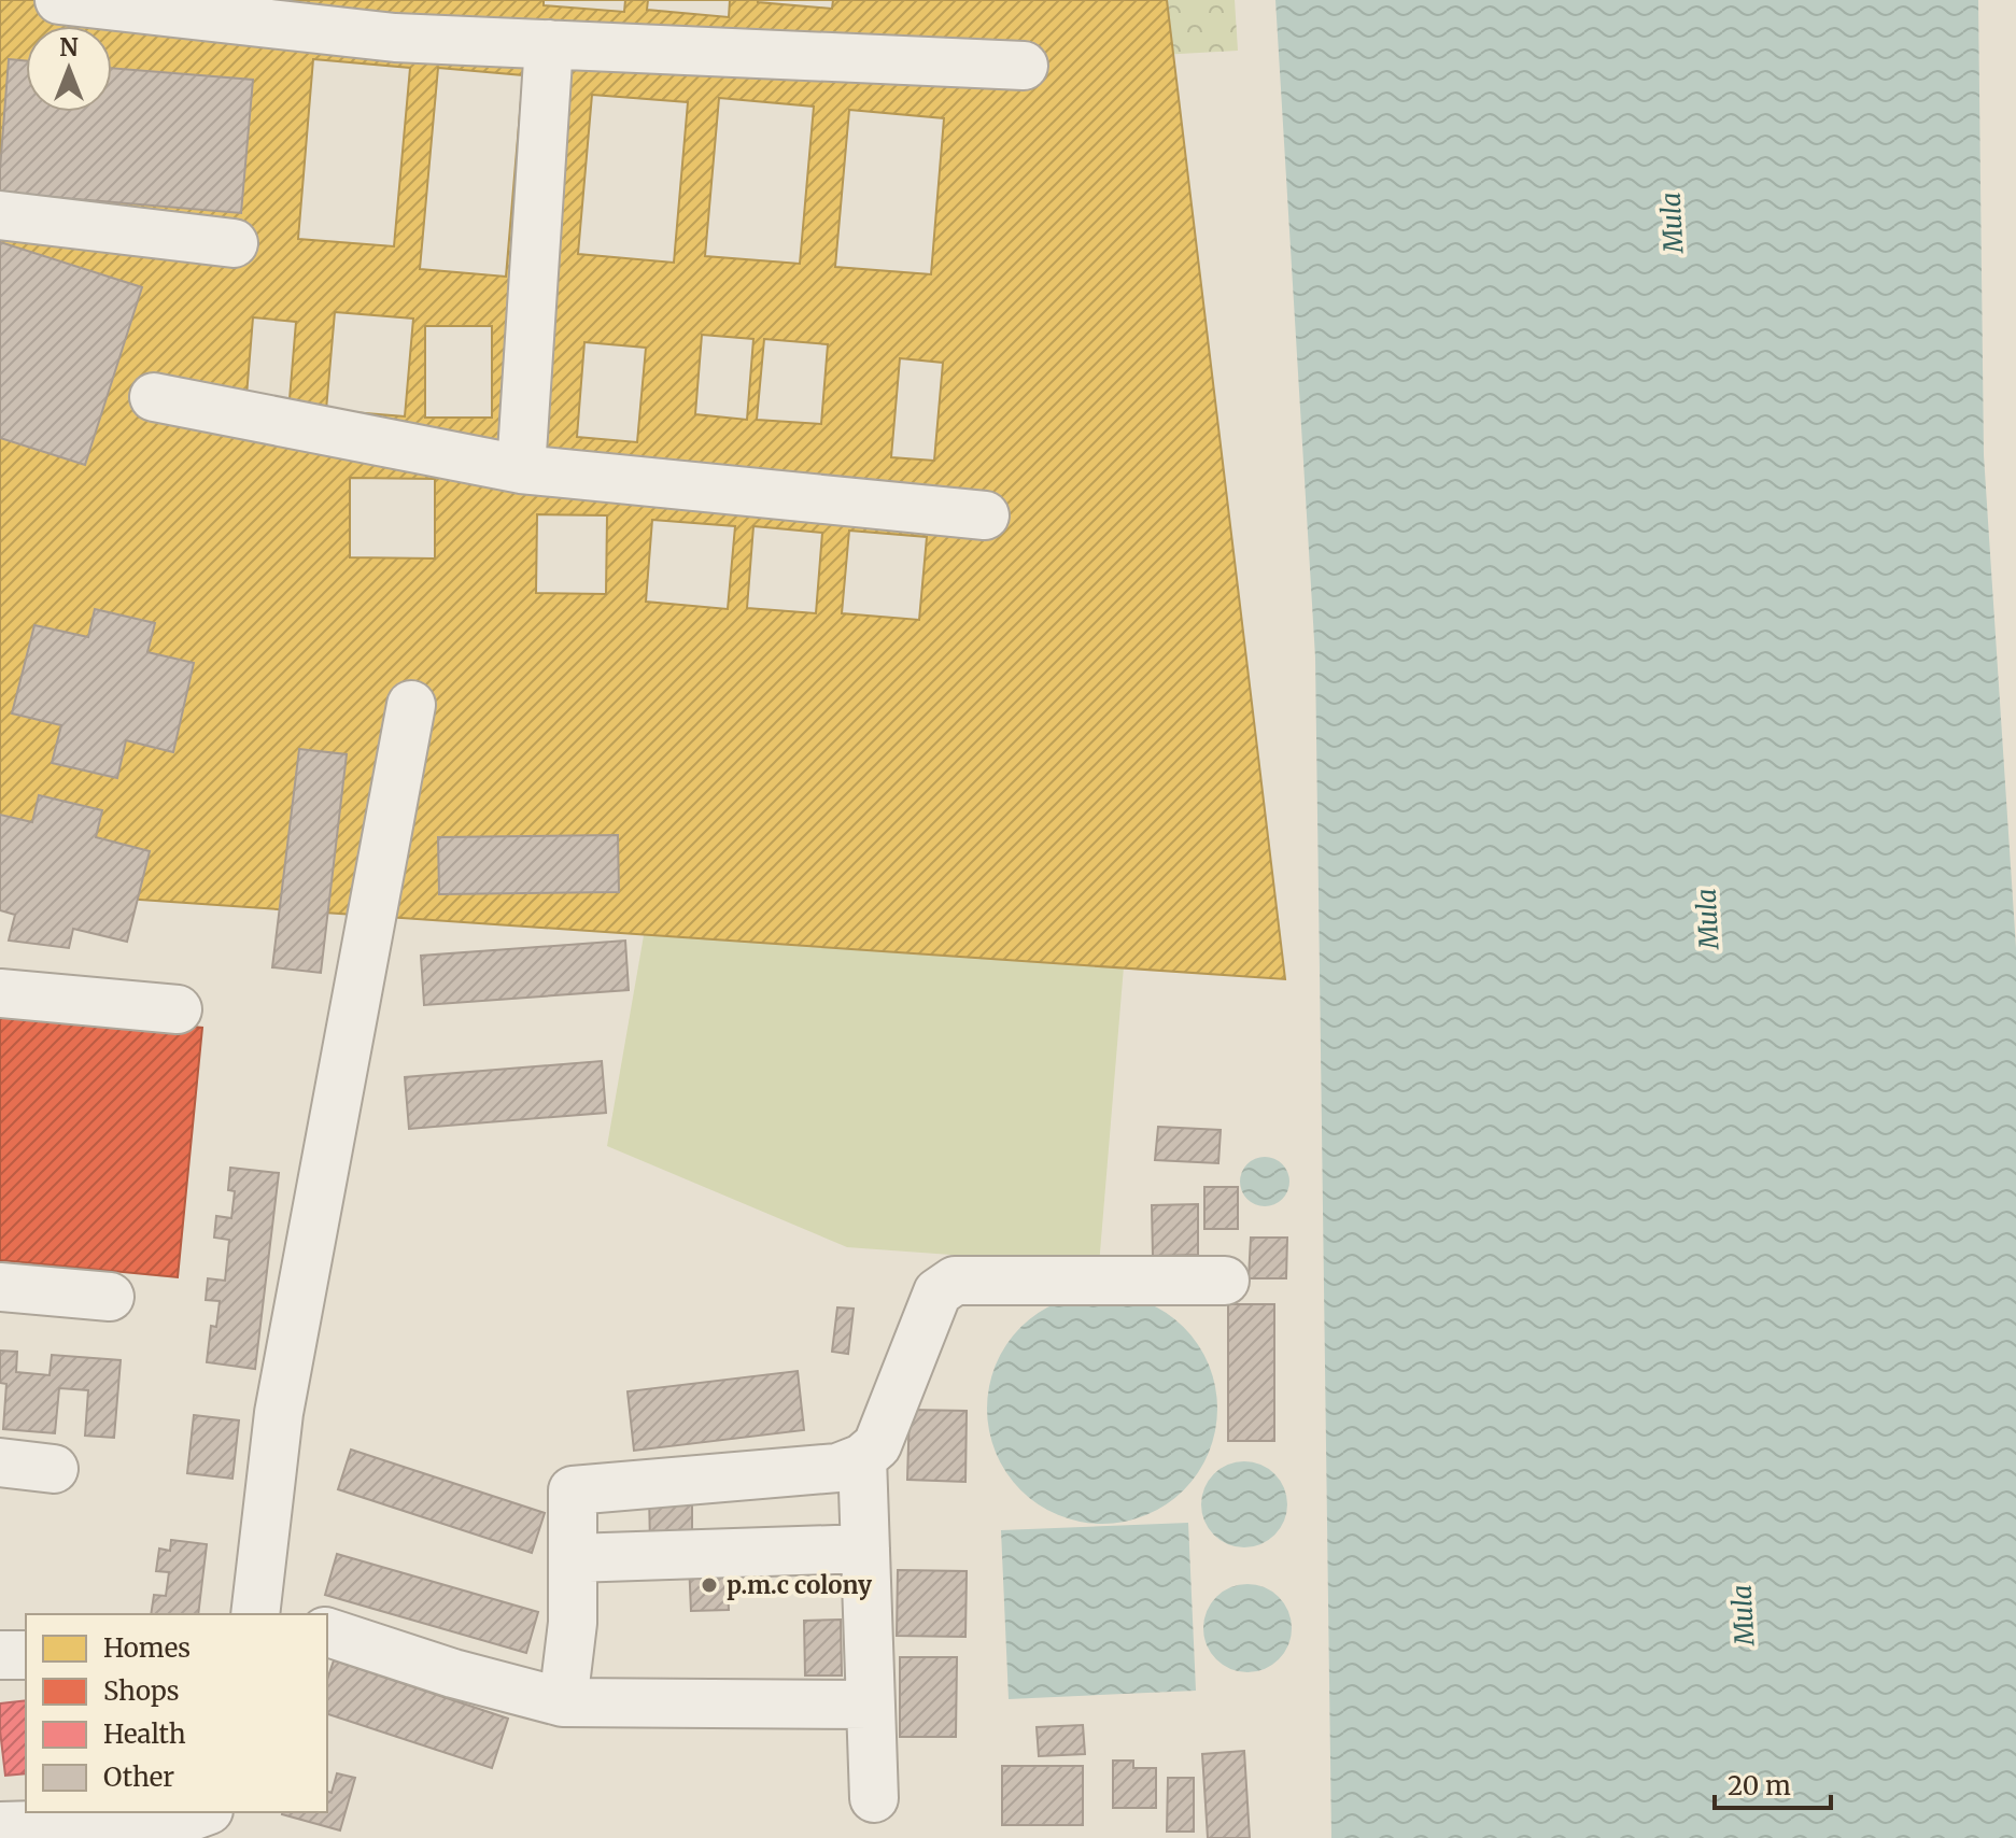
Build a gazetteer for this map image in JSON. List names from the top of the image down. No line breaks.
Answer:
{"water":["Mula"],"places":["p.m.c colony"],"legend":["Homes","Shops","Health","Other"],"scale_bar":"20 m","north":"top"}
